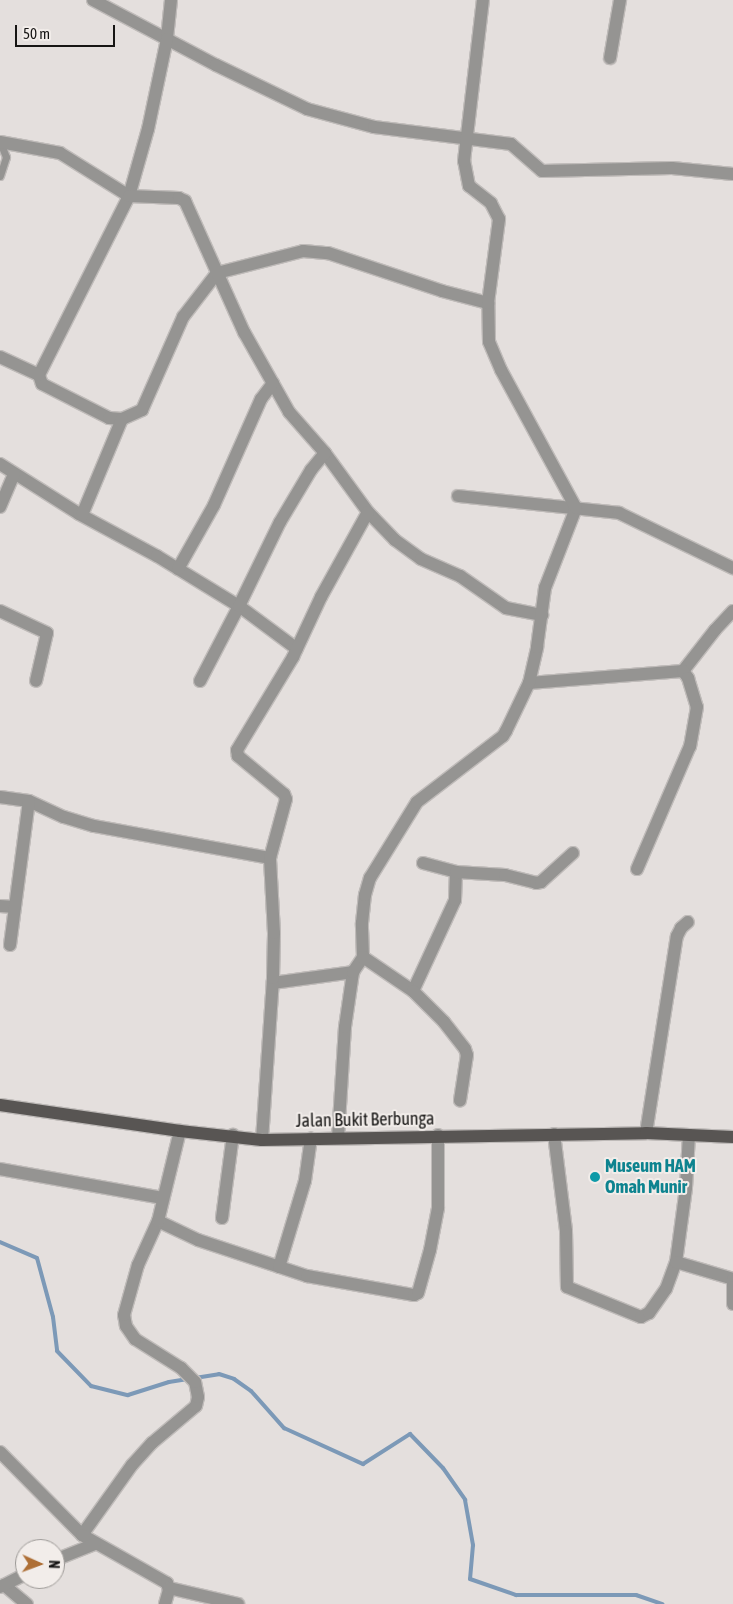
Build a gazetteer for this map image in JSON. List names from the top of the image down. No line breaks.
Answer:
{"streets":{"main road":["Jalan Bukit Berbunga"]},"places":["Museum HAM Omah Munir"],"scale_bar":"50 m","north":"right"}
